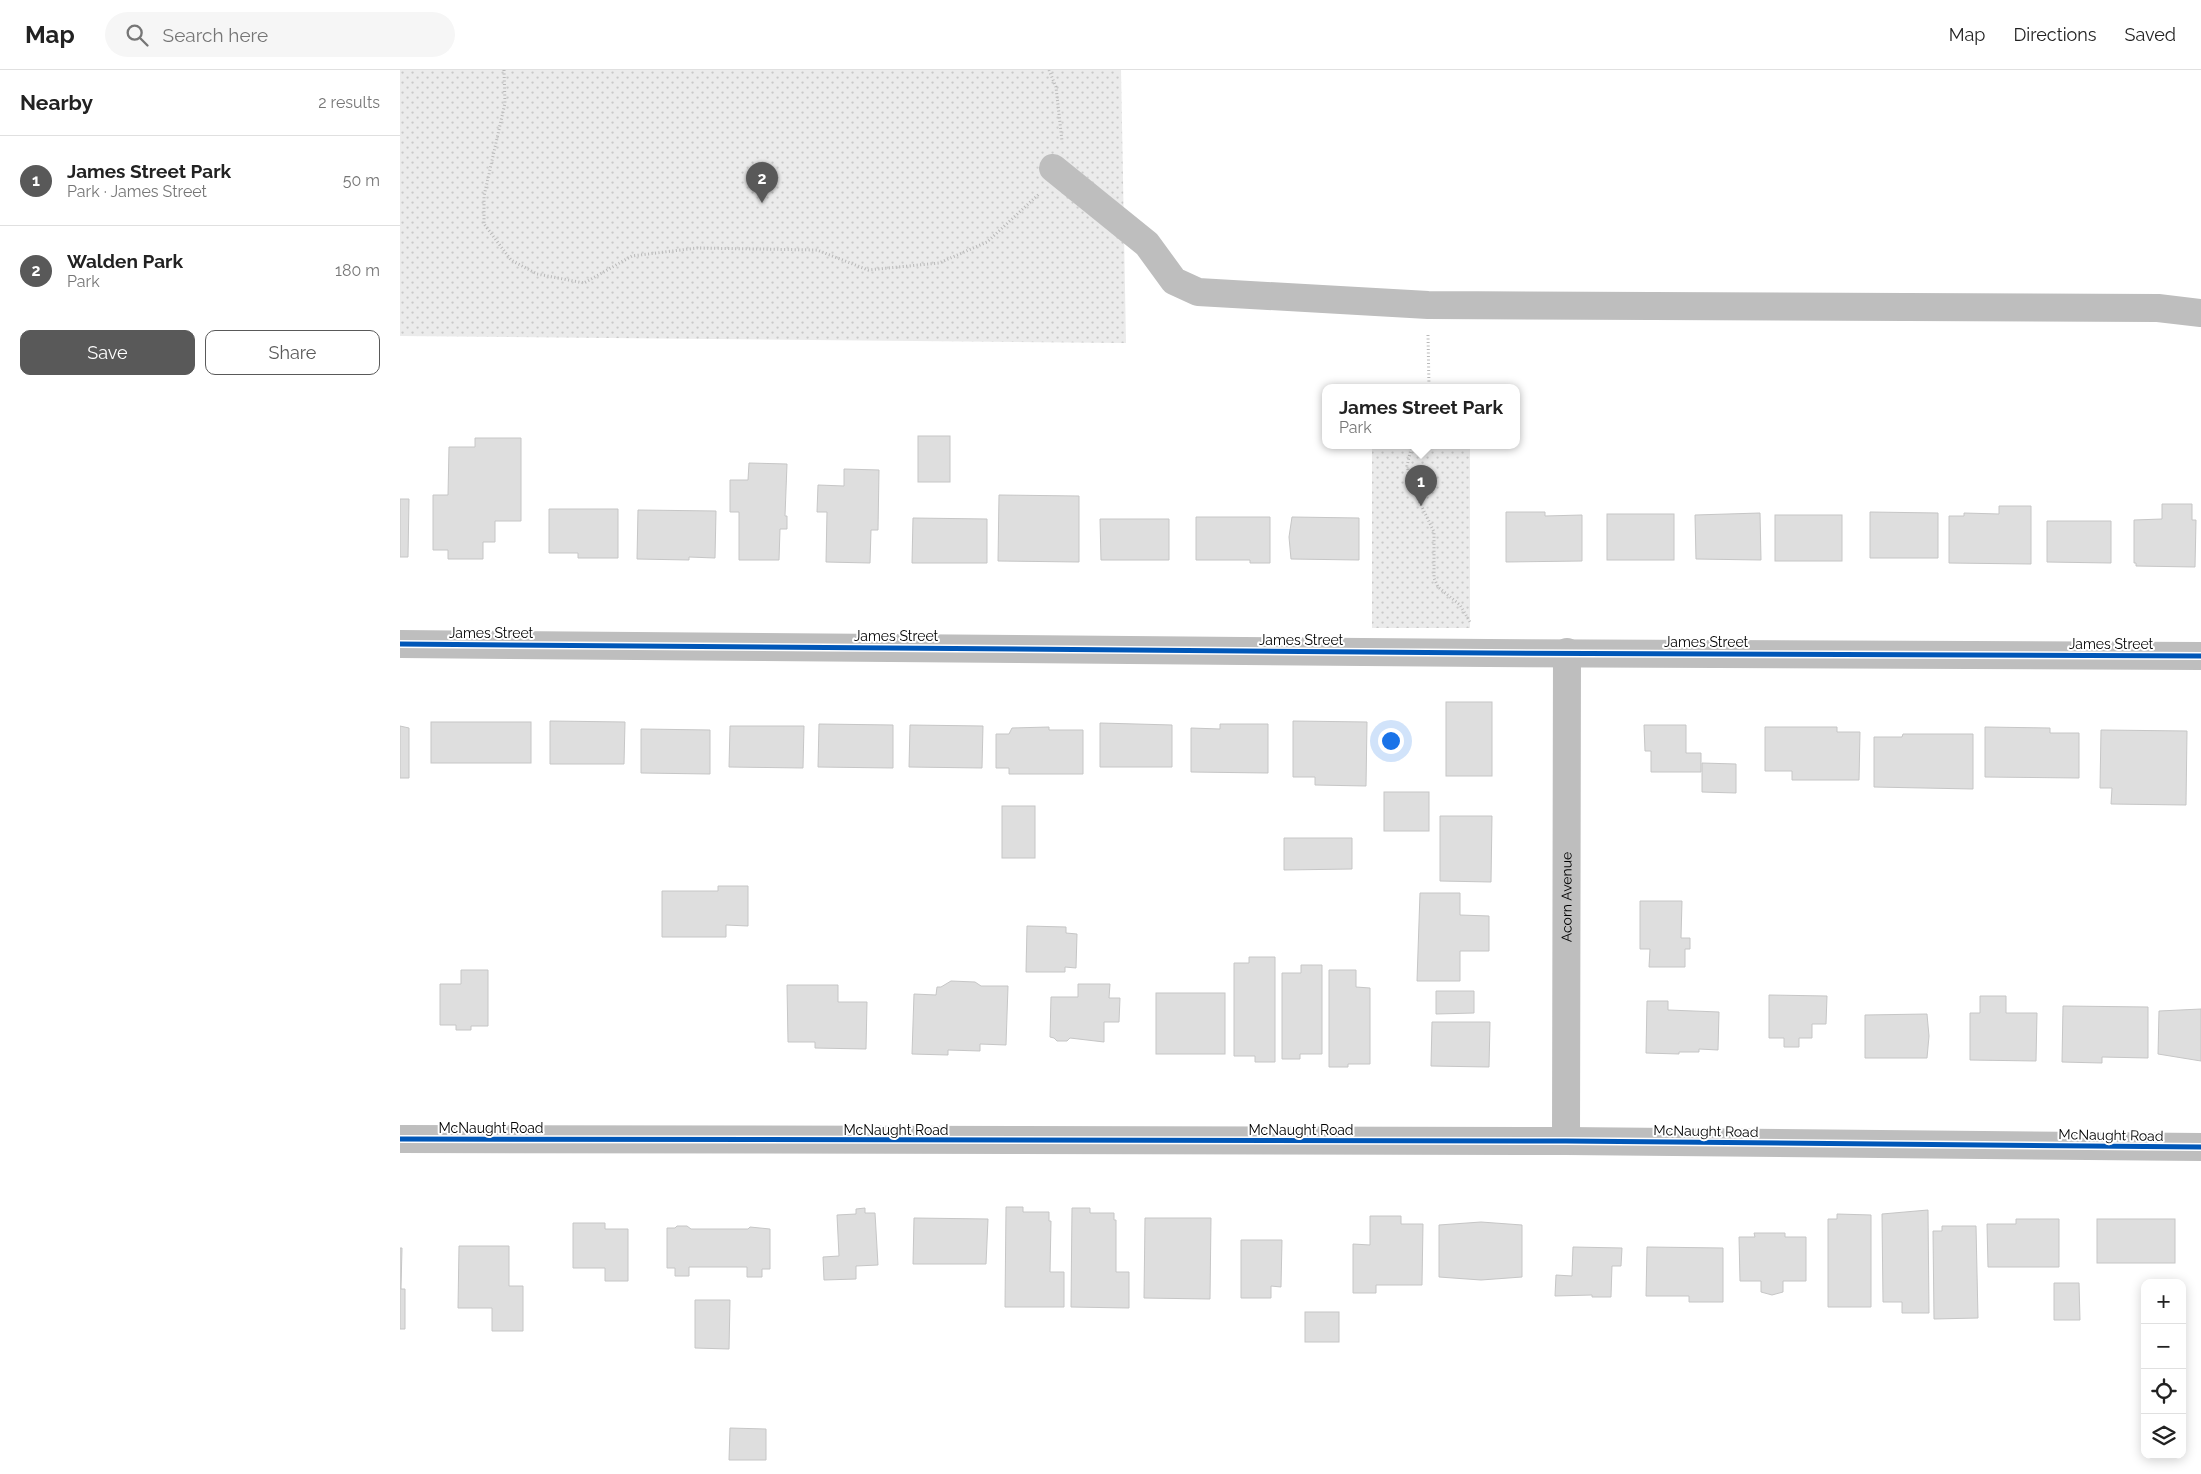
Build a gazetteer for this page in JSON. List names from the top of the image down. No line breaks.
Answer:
{"streets":{"street":["James Street","Acorn Avenue","McNaught Road"]},"crossings":[["James Street","Acorn Avenue"],["Acorn Avenue","McNaught Road"]],"page":{"header":"Map","search":"Search here","nav":["Map","Directions","Saved"],"heading":["Nearby","2 results"],"list":[{"mark":"1","name":"James Street Park","note":"Park · James Street","value":"50 m"},{"mark":"2","name":"Walden Park","note":"Park","value":"180 m"}],"pins":["2","1"],"buttons":["Save","Share"],"popup":["James Street Park","Park"],"map_buttons":["+","−"]}}
